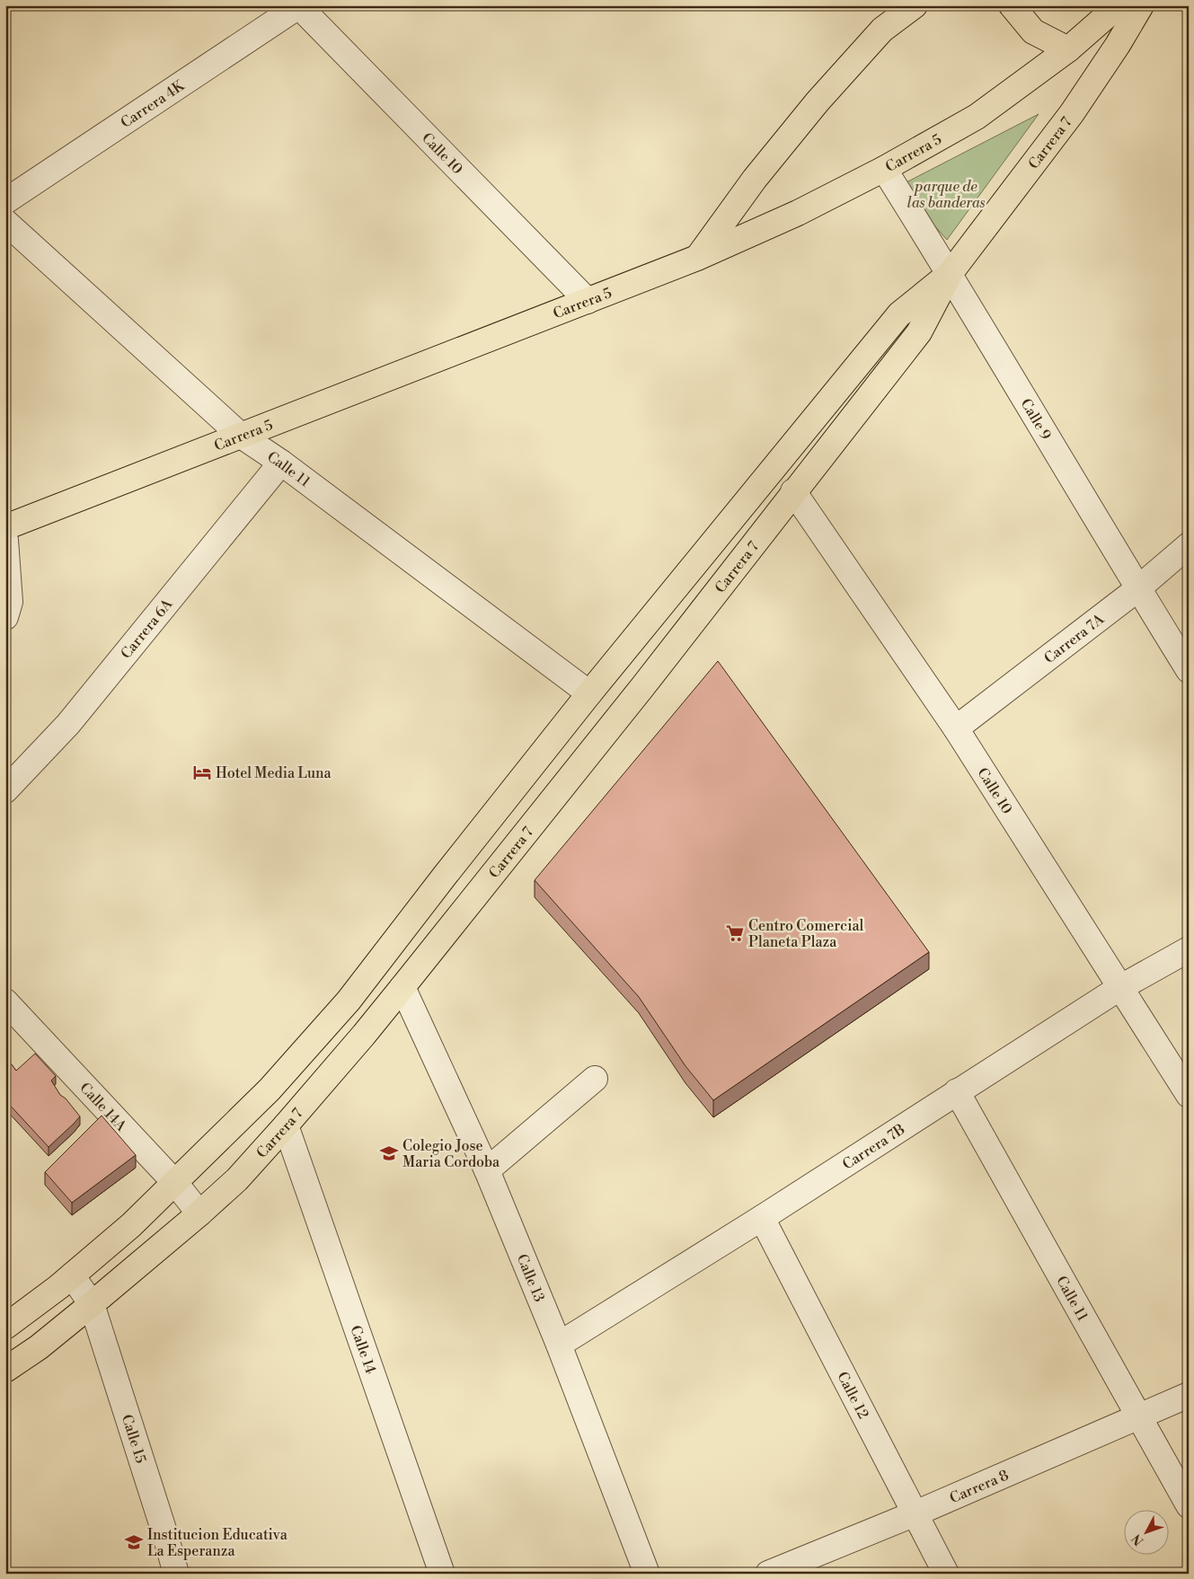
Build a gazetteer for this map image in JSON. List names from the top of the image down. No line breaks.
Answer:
{"streets":{"main road":["Carrera 7","Carrera 5"],"street":["Carrera 4K","Calle 10","Calle 9","Calle 11","Carrera 6A","Carrera 7A","Calle 14A","Carrera 7B","Calle 13","Calle 14","Calle 12","Calle 15","Carrera 8"]},"crossings":[["Carrera 4K","Calle 10"],["Carrera 7","Calle 10"],["Carrera 7","Calle 9"],["Carrera 7","Calle 11"],["Carrera 7","Calle 14A"],["Carrera 7","Calle 13"],["Carrera 7","Calle 14"],["Carrera 7","Calle 15"],["Carrera 5","Calle 10"],["Carrera 5","Calle 9"],["Carrera 5","Calle 11"],["Calle 10","Carrera 7A"],["Calle 10","Carrera 7B"],["Calle 9","Carrera 7A"],["Calle 11","Carrera 6A"],["Calle 11","Carrera 7B"],["Calle 11","Carrera 8"],["Carrera 7B","Calle 13"],["Carrera 7B","Calle 12"],["Calle 12","Carrera 8"]],"parks":["parque de las banderas"],"places":{"hotel":["Hotel Media Luna"],"supermarket":["Centro Comercial Planeta Plaza"],"school or university":["Colegio Jose Maria Cordoba","Institucion Educativa La Esperanza"]},"north":"bottom left"}
